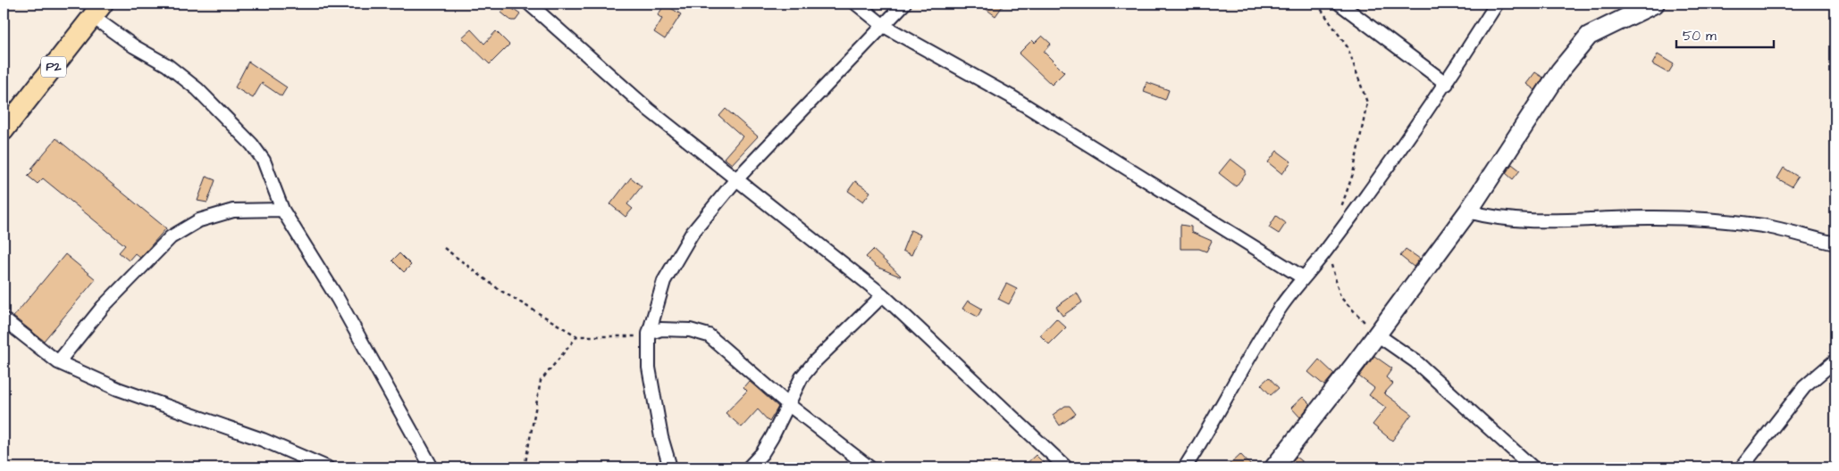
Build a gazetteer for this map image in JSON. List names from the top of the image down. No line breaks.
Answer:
{"streets":{"main road":["P2"]},"scale_bar":"50 m"}
